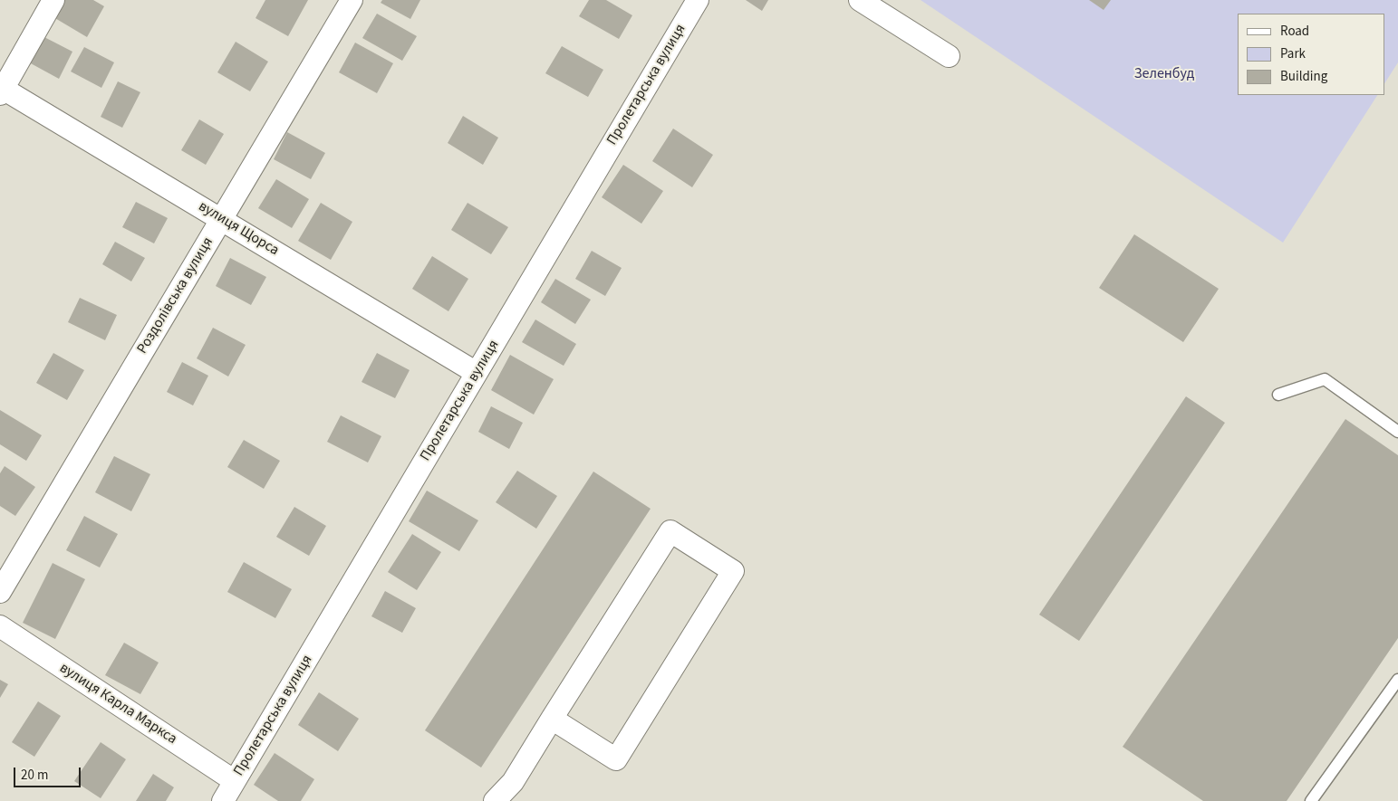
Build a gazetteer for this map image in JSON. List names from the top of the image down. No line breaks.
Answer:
{"streets":{"street":["Пролетарська вулиця","вулиця Щорса","Роздолівська вулиця","вулиця Карла Маркса"]},"crossings":[["Пролетарська вулиця","вулиця Щорса"],["Пролетарська вулиця","вулиця Карла Маркса"],["вулиця Щорса","Роздолівська вулиця"]],"parks":["Зеленбуд"],"legend":["Road","Park","Building"],"scale_bar":"20 m"}
